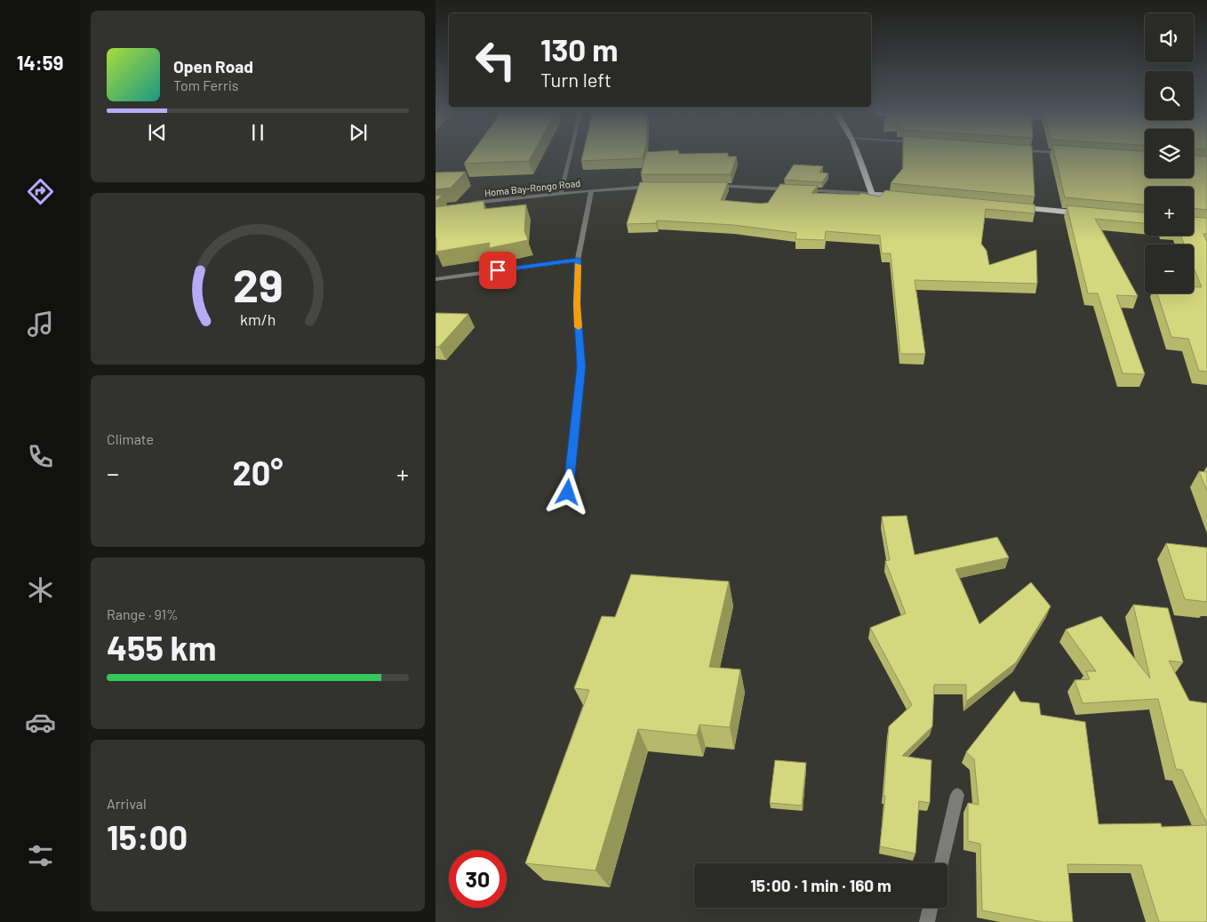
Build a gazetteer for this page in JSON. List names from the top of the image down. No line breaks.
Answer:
{"streets":{"street":["Homa Bay-Rongo Road"]},"page":{"tabs":"14:59","map_buttons":["+","−"],"turn":["130 m","Turn left"],"song":["Open Road","Tom Ferris"],"tile":["Climate",["Range · 91%","455 km"],["Arrival","15:00"]],"heat":["−","20°","+"],"limit":"30","trip":"15:00 · 1 min · 160 m","gauge":["29","km/h"]}}
